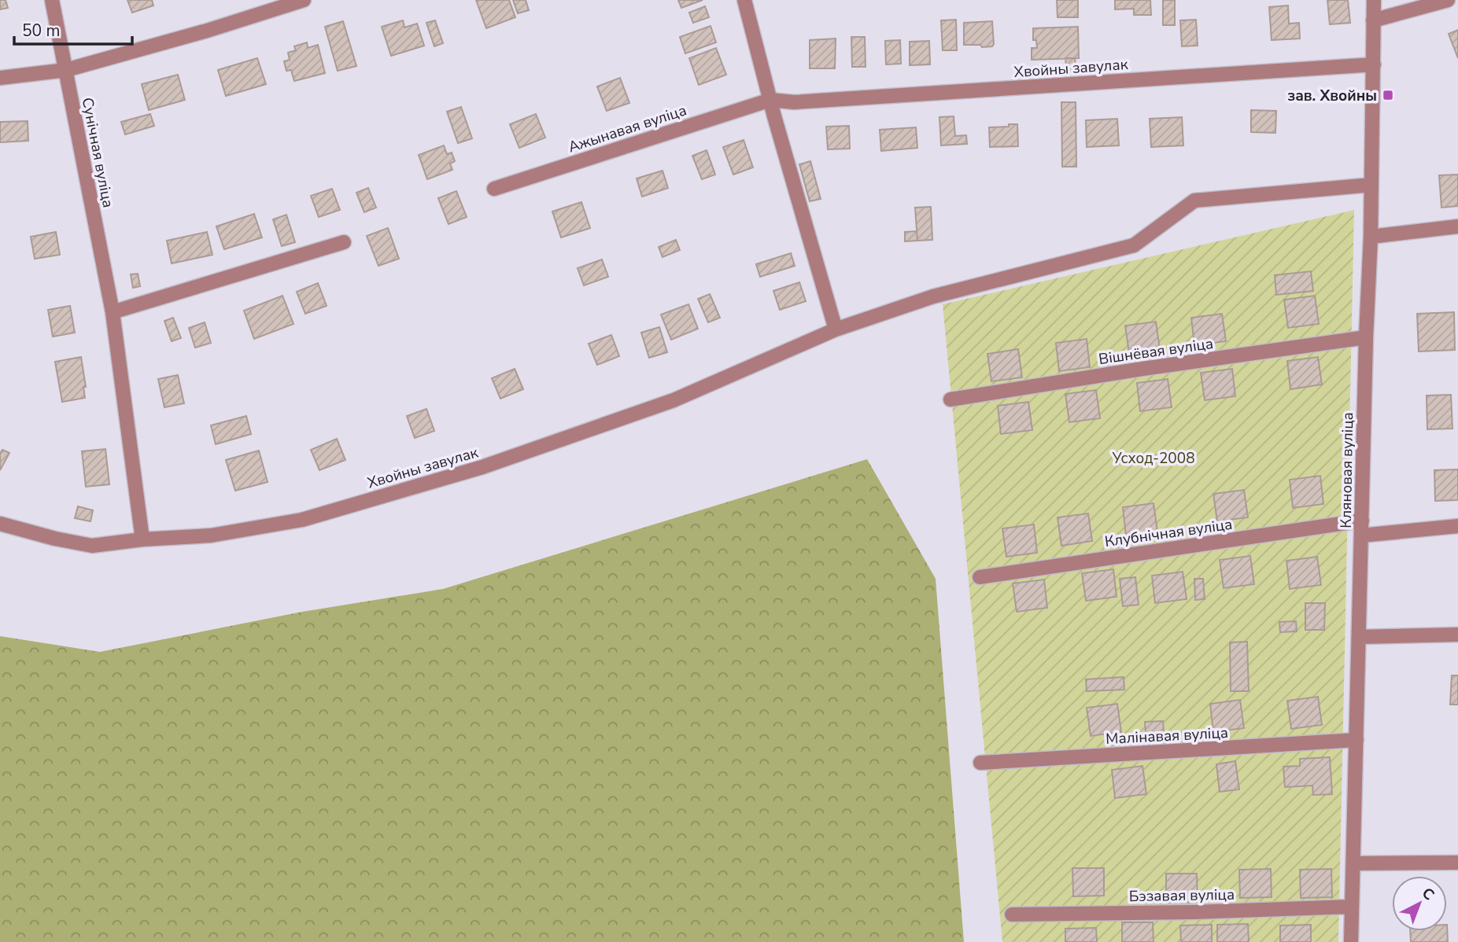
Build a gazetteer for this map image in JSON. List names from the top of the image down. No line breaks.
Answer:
{"streets":{"street":["Хвойны завулак","Ажынавая вуліца","Сунічная вуліца","Вішнёвая вуліца","Кляновая вуліца","Клубнічная вуліца","Малінавая вуліца","Бэзавая вуліца"]},"crossings":[["Хвойны завулак","Ажынавая вуліца"],["Хвойны завулак","Сунічная вуліца"],["Хвойны завулак","Кляновая вуліца"],["Вішнёвая вуліца","Кляновая вуліца"],["Кляновая вуліца","Клубнічная вуліца"],["Кляновая вуліца","Малінавая вуліца"],["Кляновая вуліца","Бэзавая вуліца"]],"parks":["Усход-2008"],"places":{"transit":["зав. Хвойны"]},"scale_bar":"50 m","north":"top right"}
